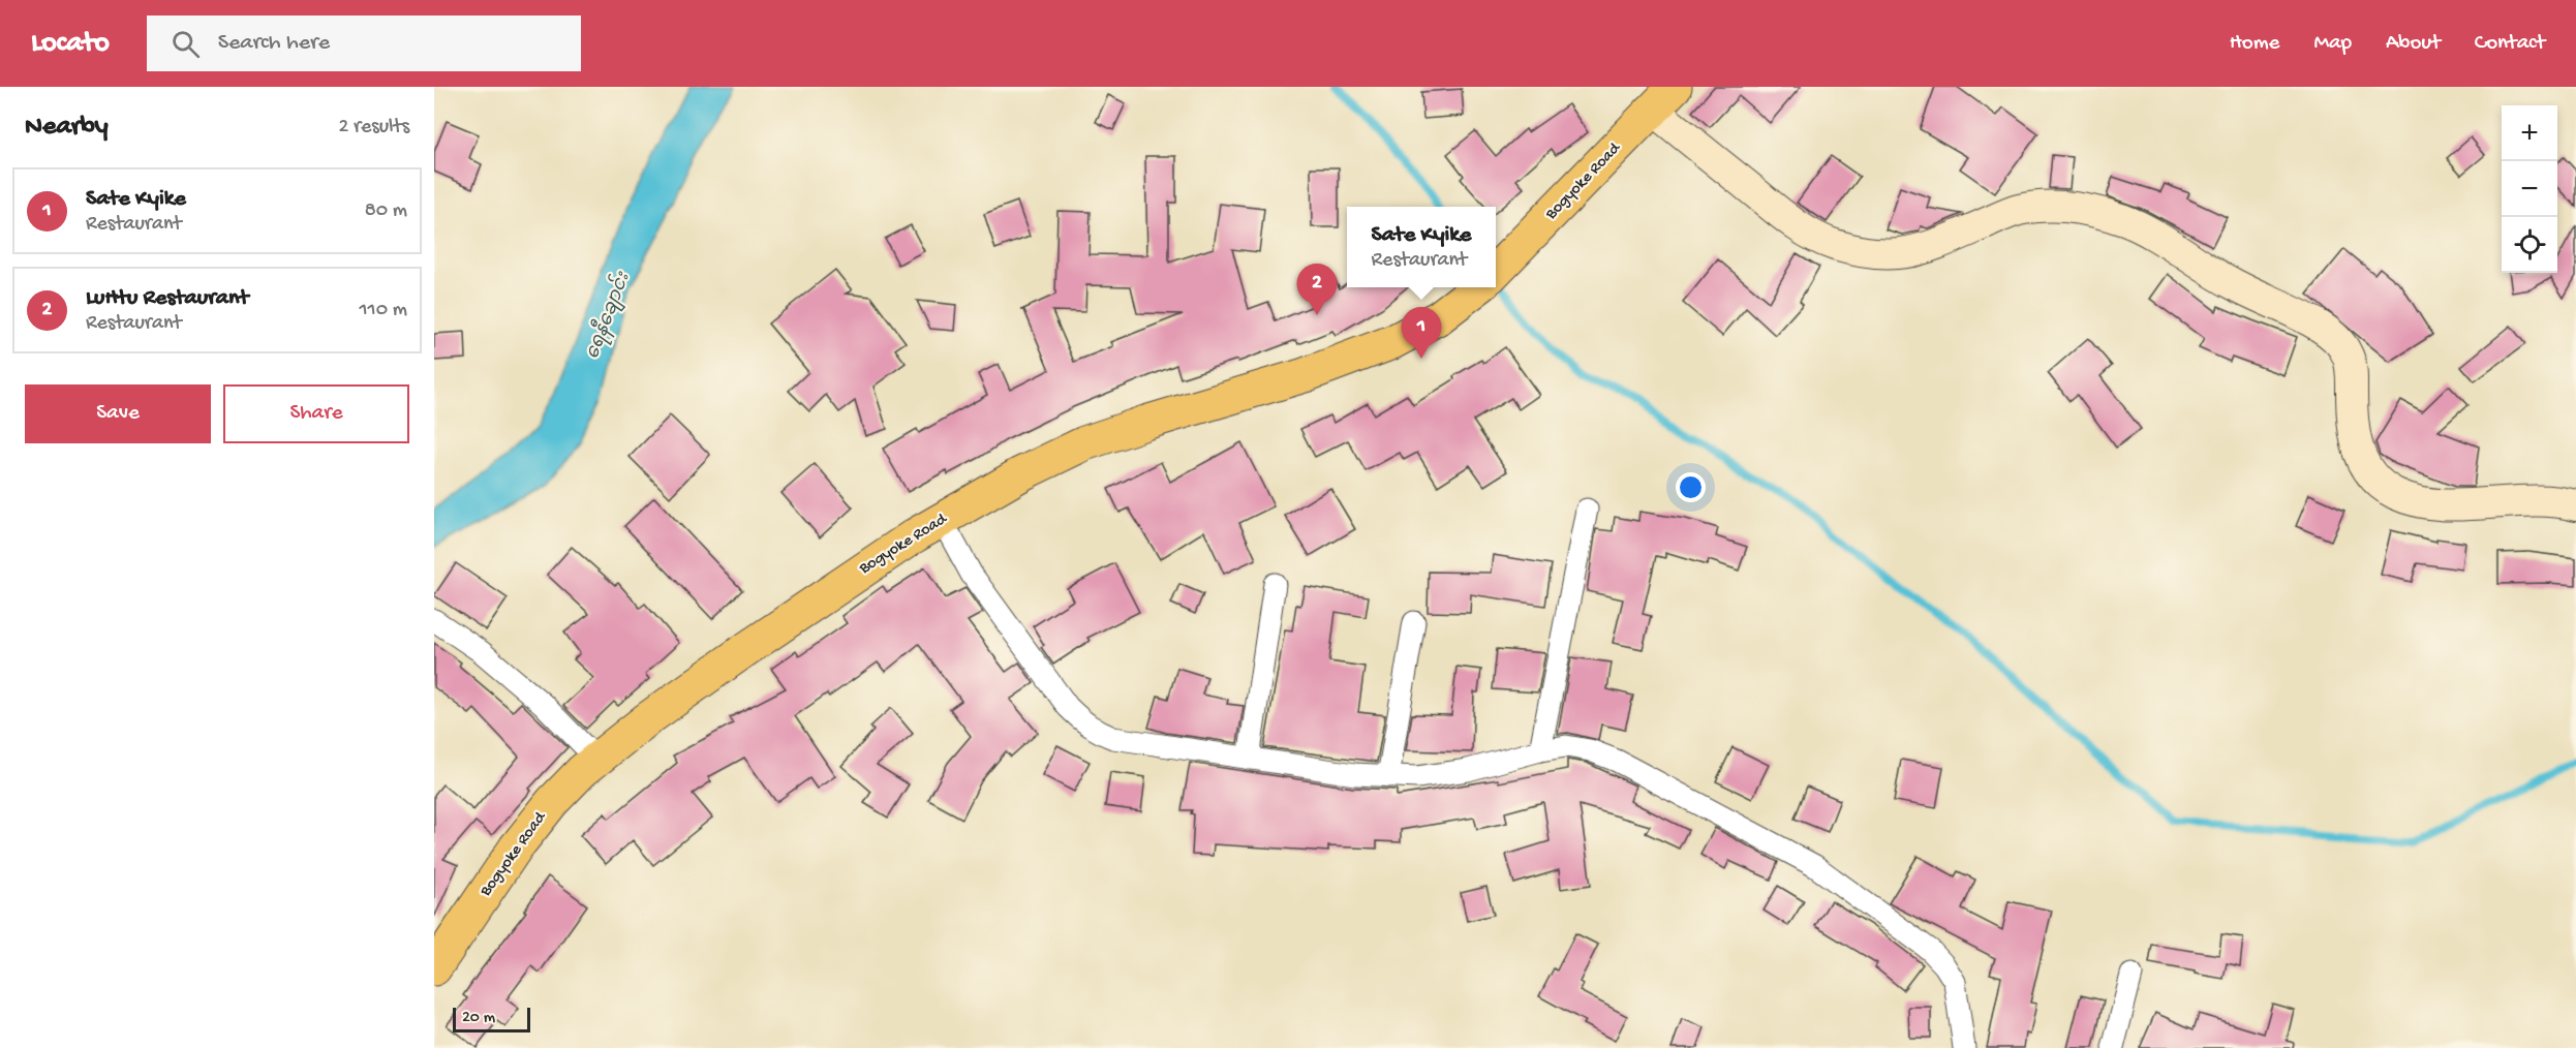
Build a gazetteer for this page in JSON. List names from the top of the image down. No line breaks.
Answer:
{"streets":{"main road":["Bogyoke Road"]},"water":["ရေနီချောင်း"],"scale_bar":"20 m","page":{"header":"Locato","search":"Search here","nav":["Home","Map","About","Contact"],"heading":["Nearby","2 results"],"map_buttons":["+","−"],"list":[{"mark":"1","name":"Sate Kyike","note":"Restaurant","value":"80 m"},{"mark":"2","name":"LuHtu Restaurant","note":"Restaurant","value":"110 m"}],"popup":["Sate Kyike","Restaurant"],"pins":["2","1"],"buttons":["Save","Share"],"scale":"20 m"}}
